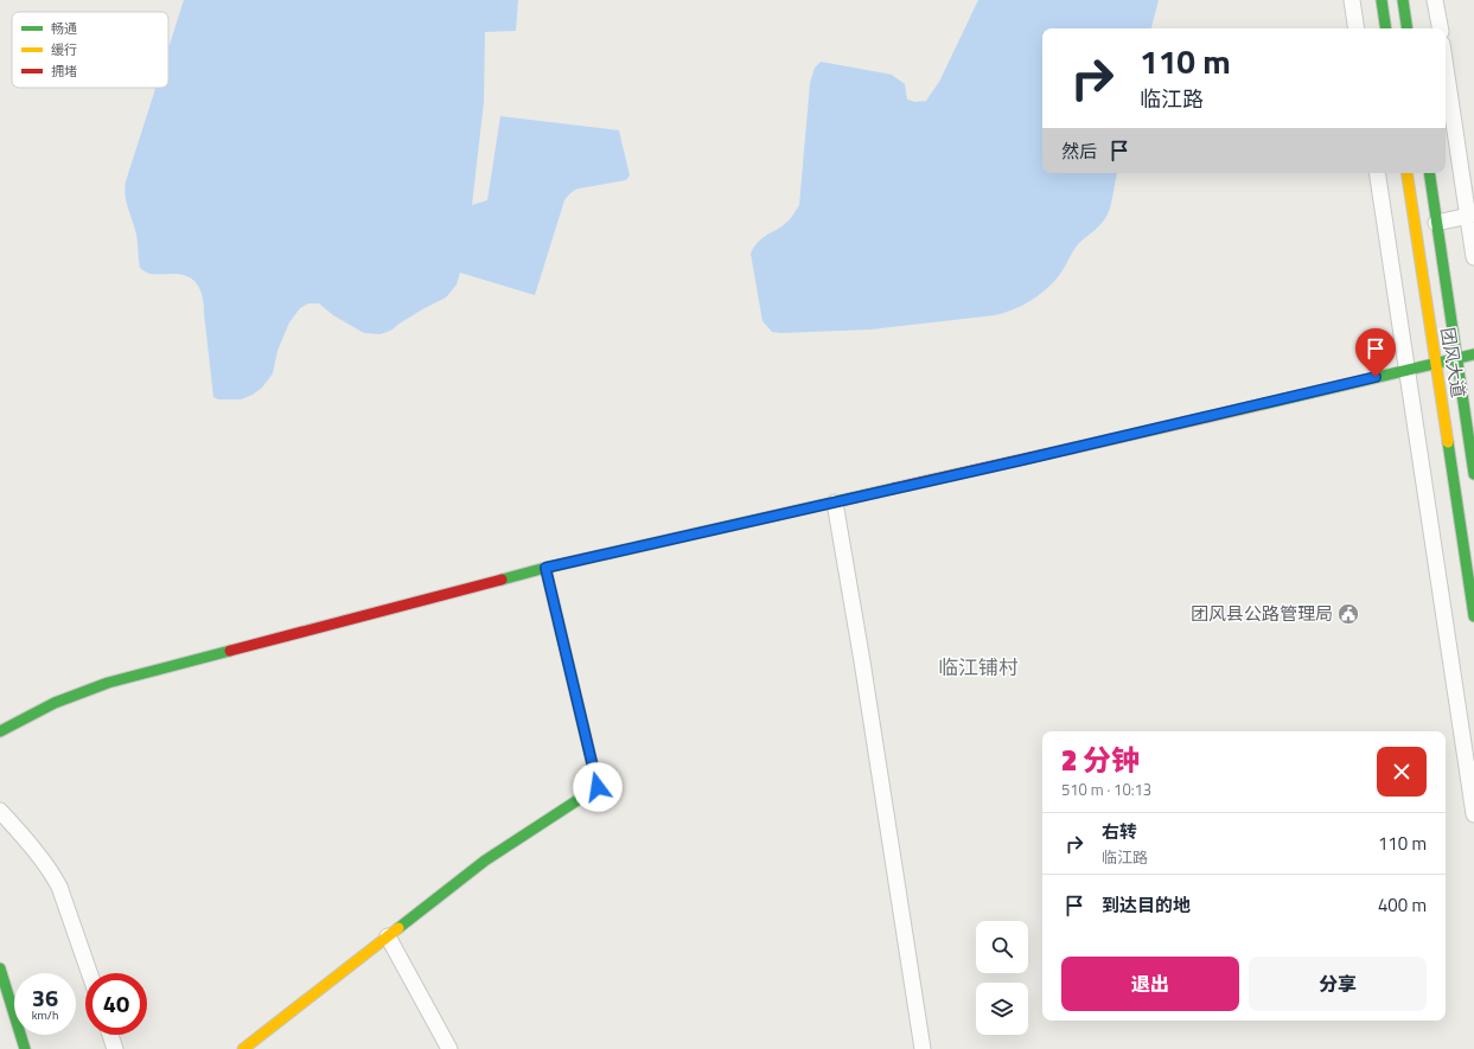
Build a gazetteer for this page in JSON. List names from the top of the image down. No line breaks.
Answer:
{"streets":{"street":["团风大道"]},"districts":["临江铺村"],"places":{"public building":["团风县公路管理局"]},"legend":["畅通","缓行","拥堵"],"page":{"turn":["110 m","临江路"],"then":"然后","heading":["2 分钟","510 m · 10:13"],"list":[{"name":"右转","note":"临江路","value":"110 m"},{"name":"到达目的地","value":"400 m"}],"buttons":["退出","分享"],"speed":"36 km/h","limit":"40"}}
